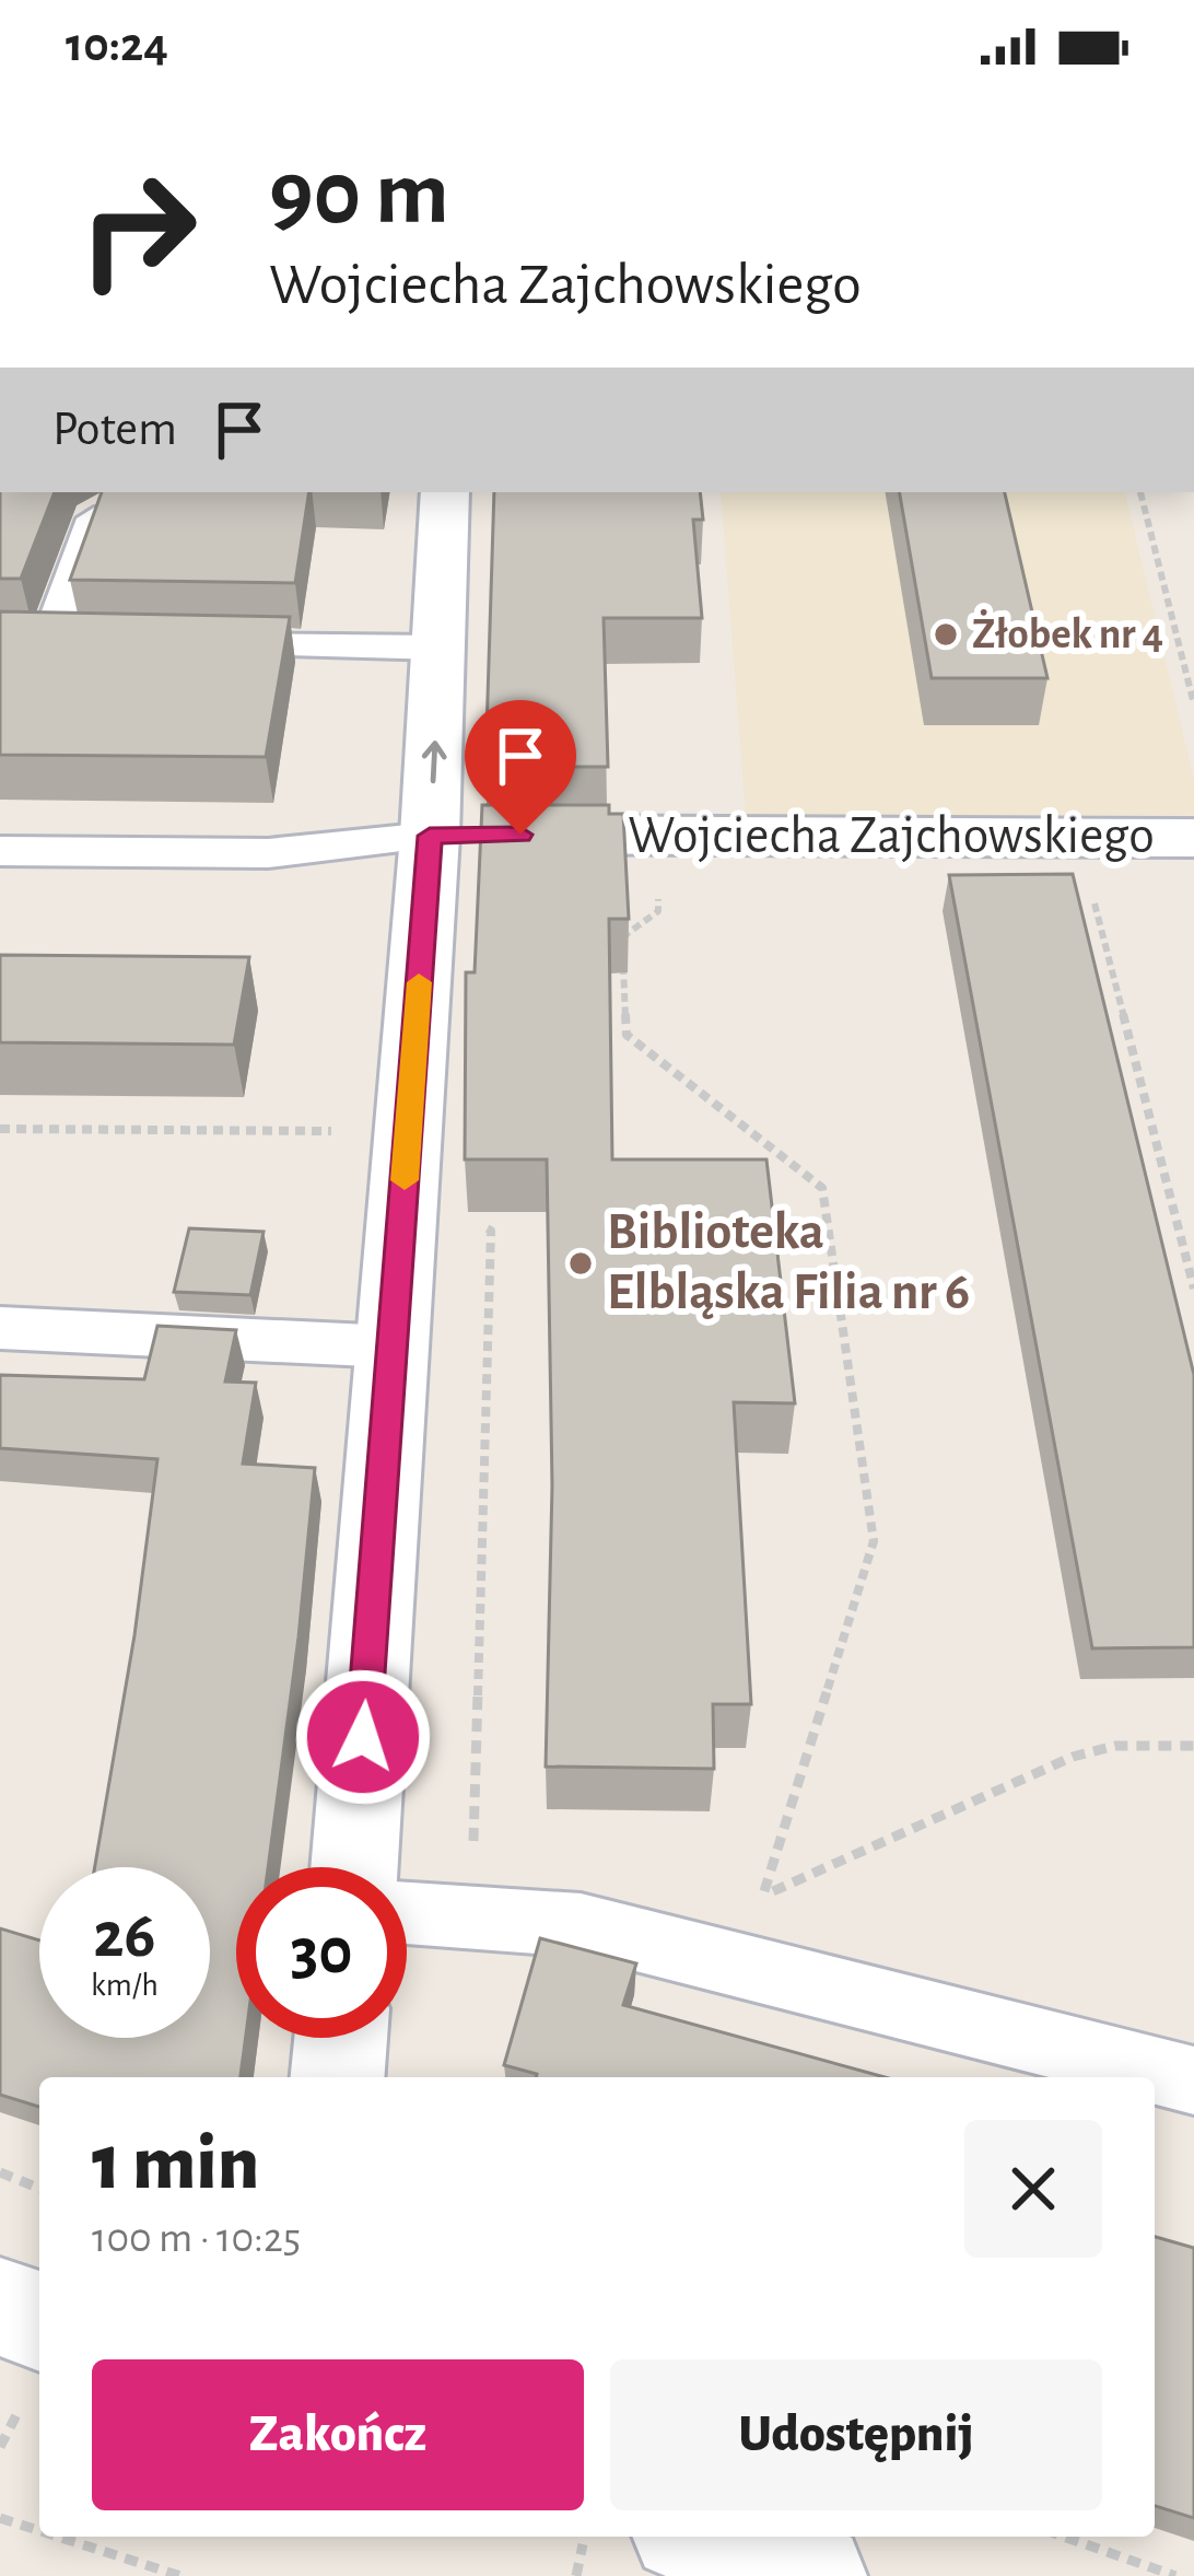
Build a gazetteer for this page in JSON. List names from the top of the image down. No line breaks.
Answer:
{"streets":{"street":["Wojciecha Zajchowskiego"]},"places":["Żłobek nr 4","Biblioteka Elbląska Filia nr 6"],"page":{"status":"10:24","turn":["90 m","Wojciecha Zajchowskiego"],"then":"Potem","speed":"26 km/h","limit":"30","heading":["1 min","100 m · 10:25"],"buttons":["Zakończ","Udostępnij"]}}
